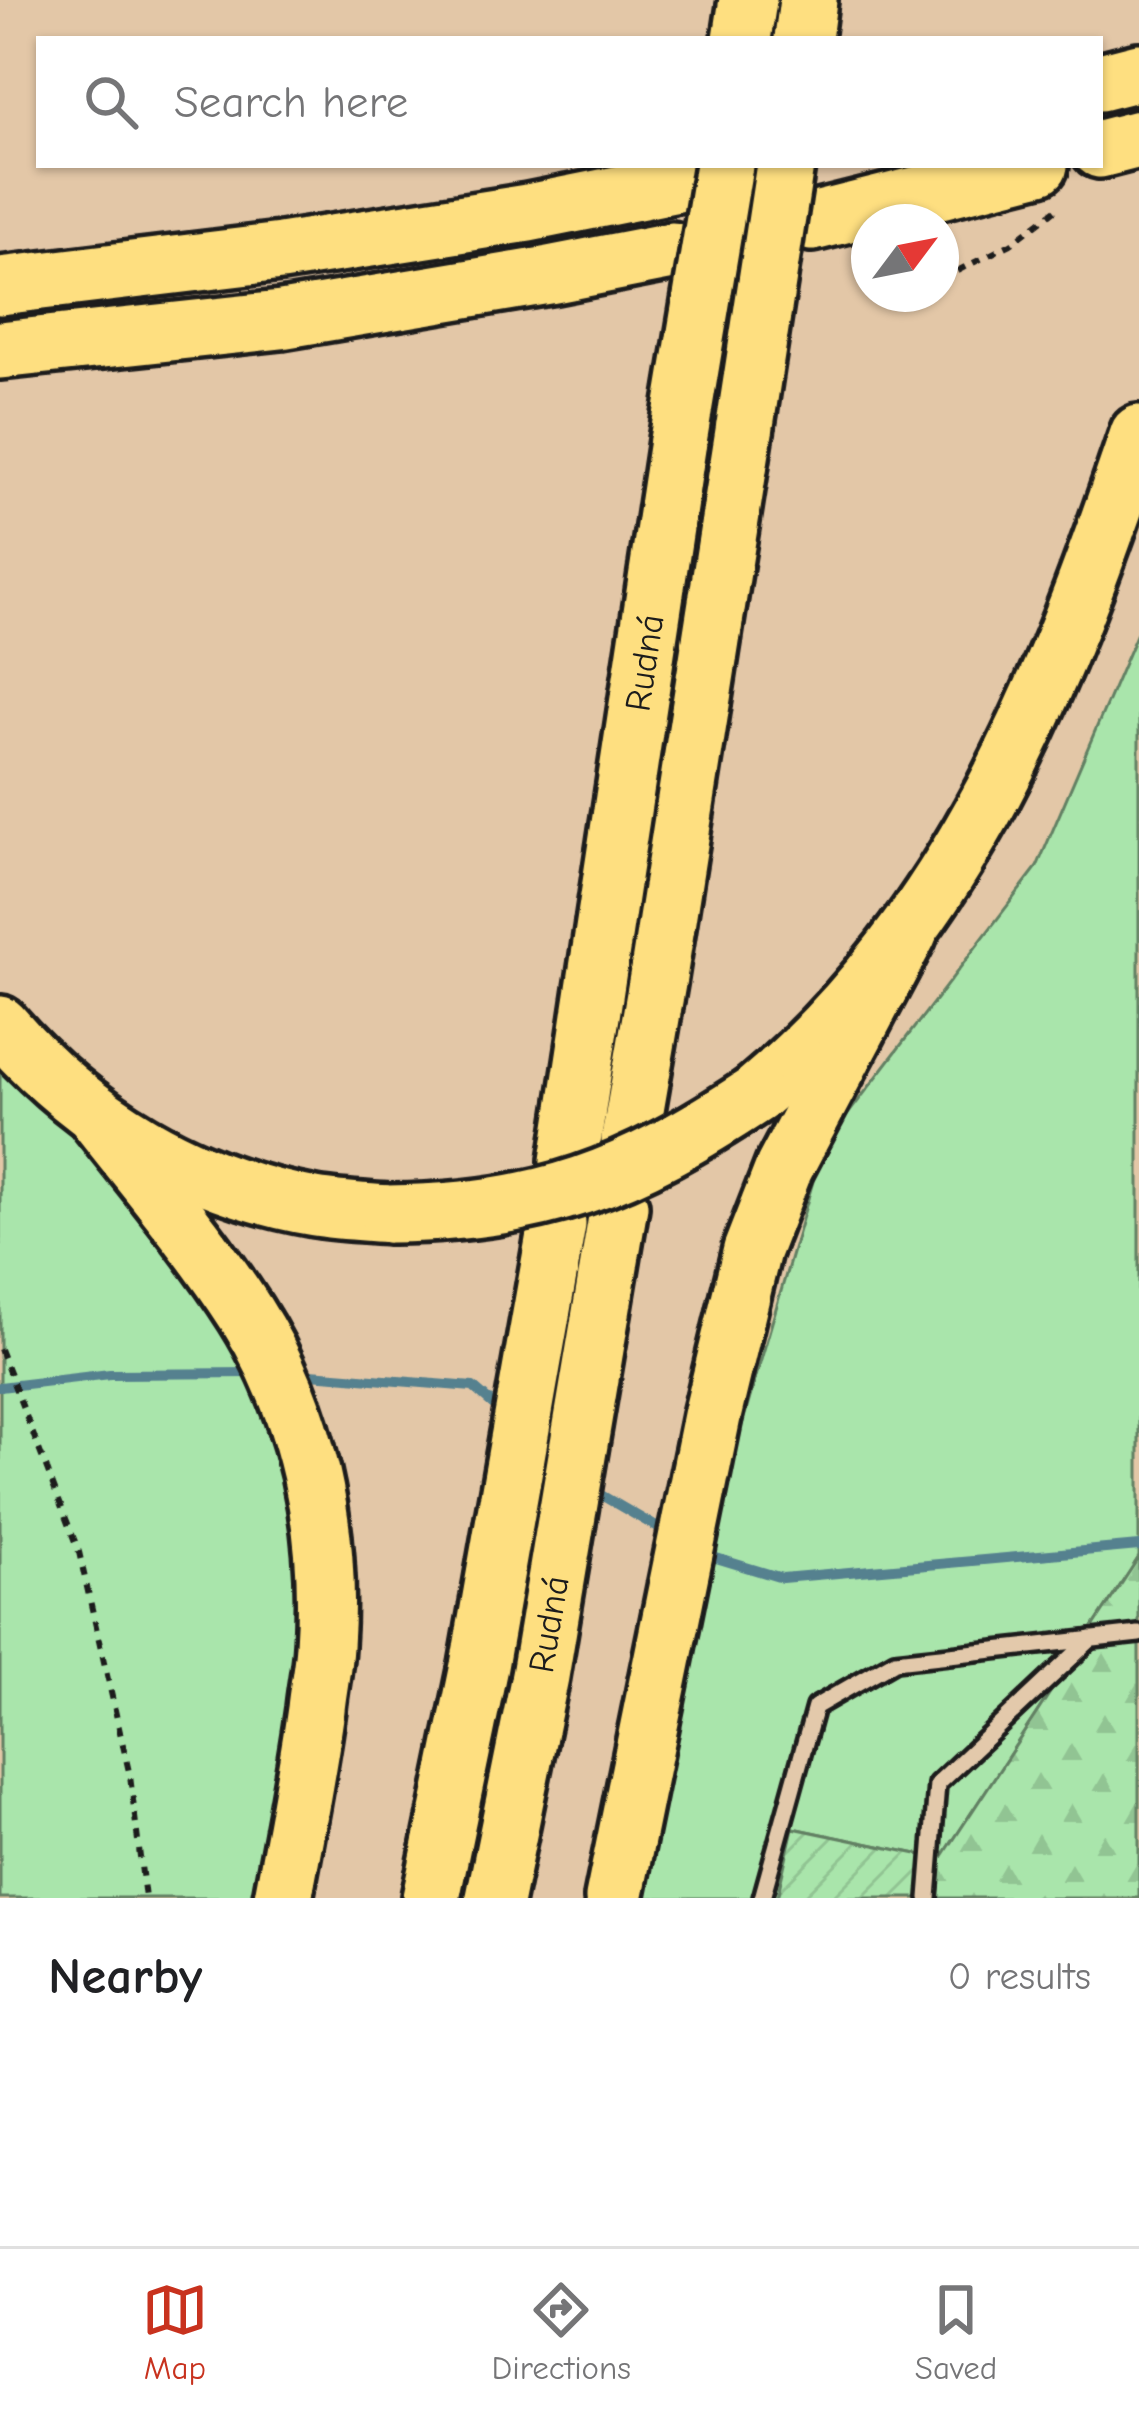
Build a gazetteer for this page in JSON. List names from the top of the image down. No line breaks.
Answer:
{"streets":{"highway":["Rudná"]},"north":"top right","page":{"search":"Search here","heading":["Nearby","0 results"],"nav":["Map","Directions","Saved"]}}
